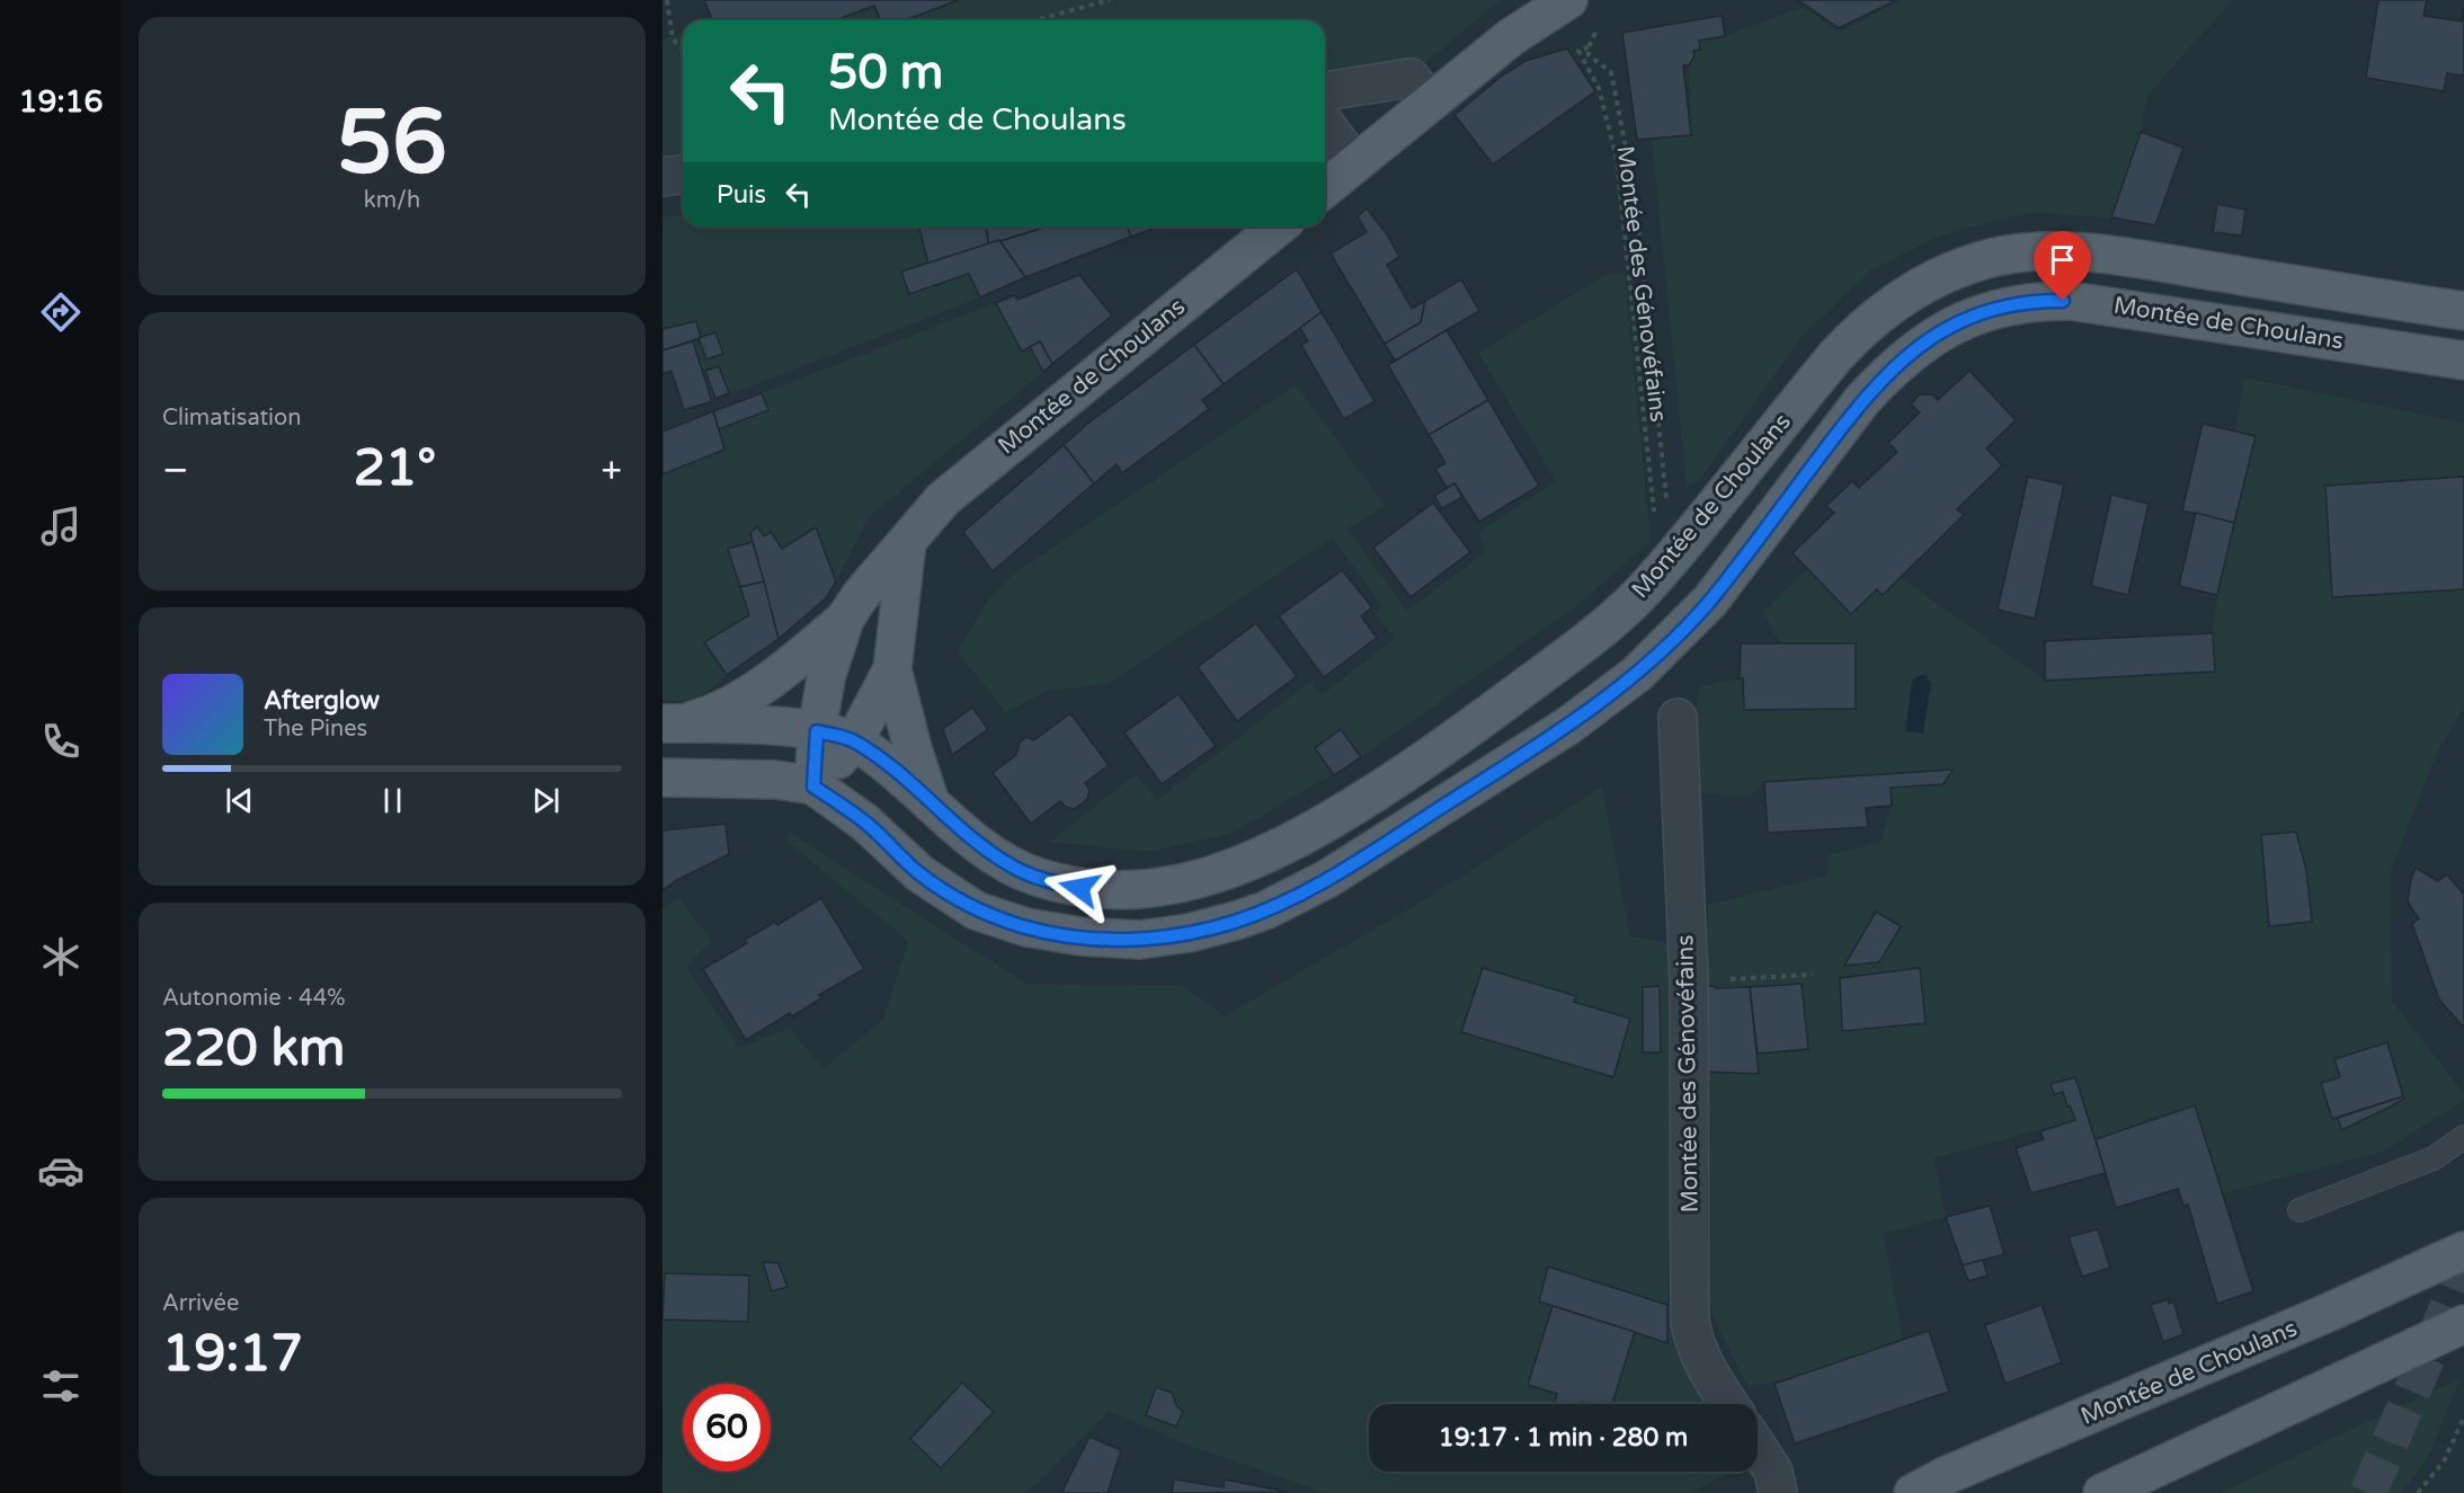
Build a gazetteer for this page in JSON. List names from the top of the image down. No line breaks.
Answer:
{"streets":{"main road":["Montée de Choulans"],"street":["Montée des Génovéfains"]},"page":{"tabs":"19:16","tile":[["56","km/h"],"Climatisation",["Autonomie · 44%","220 km"],["Arrivée","19:17"]],"turn":["50 m","Montée de Choulans"],"then":"Puis","heat":["−","21°","+"],"song":["Afterglow","The Pines"],"limit":"60","trip":"19:17 · 1 min · 280 m"}}
